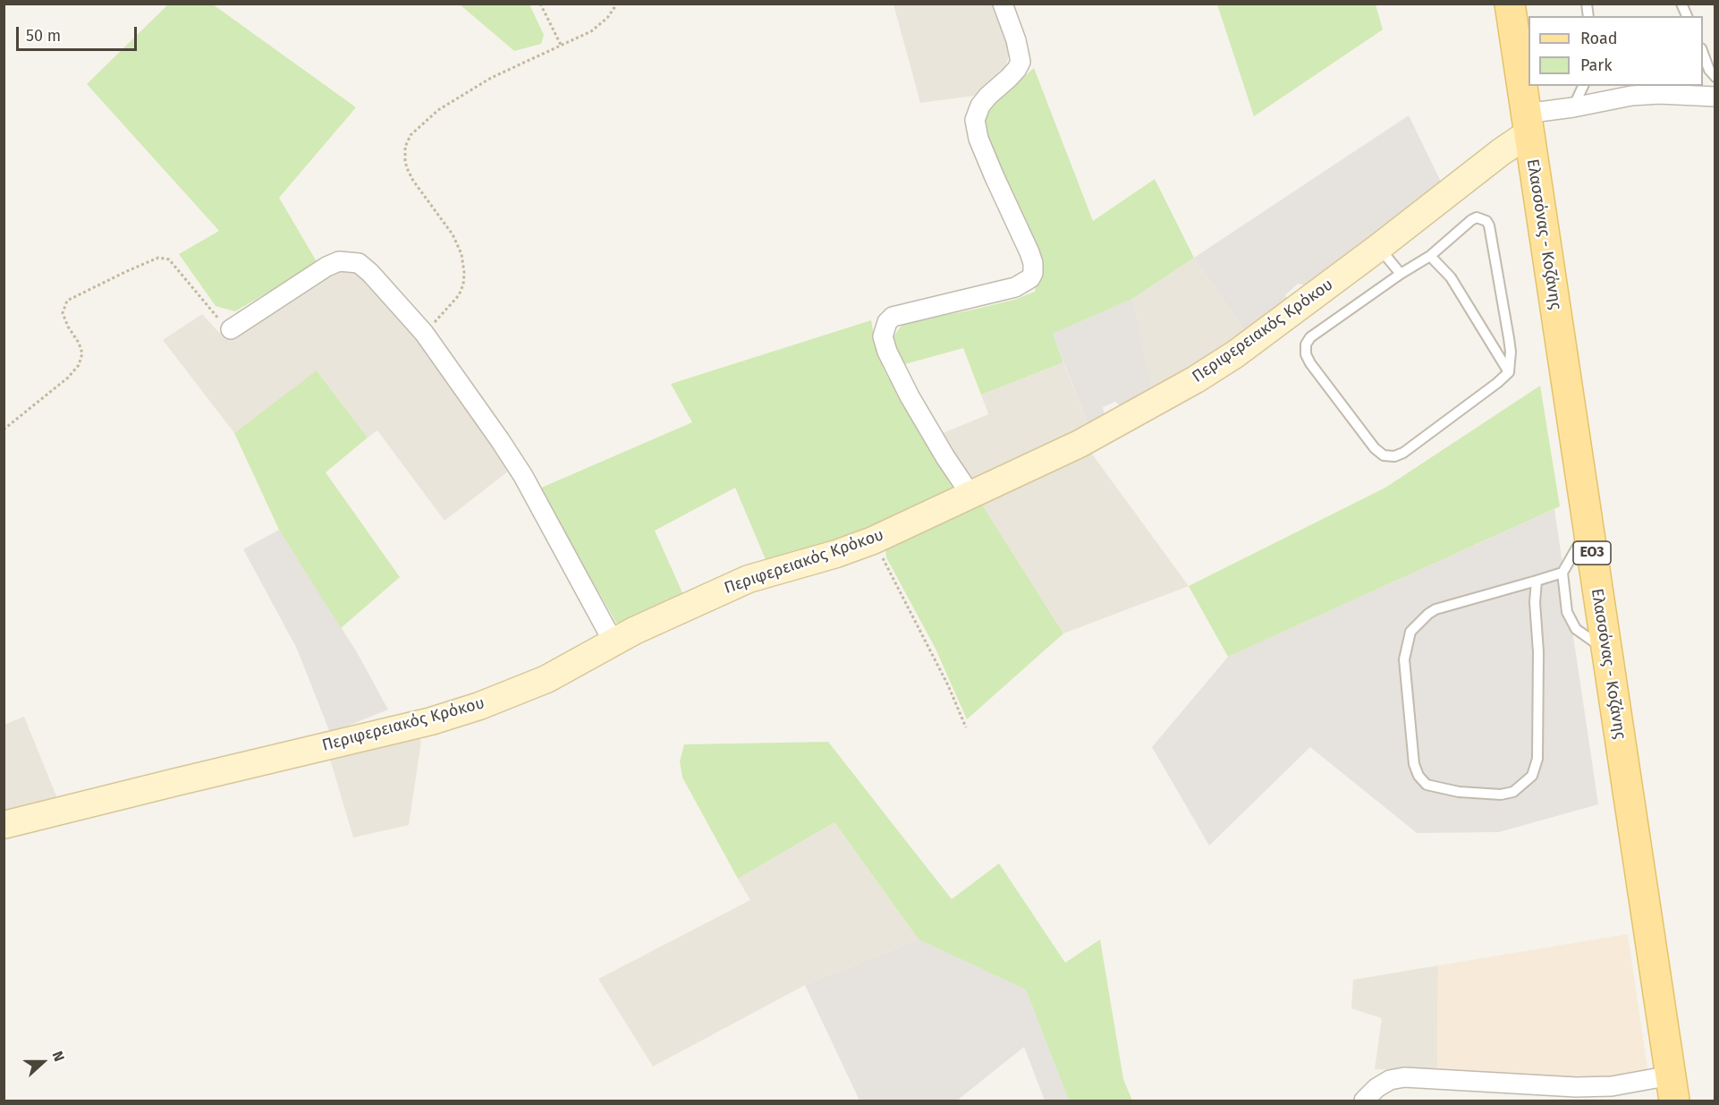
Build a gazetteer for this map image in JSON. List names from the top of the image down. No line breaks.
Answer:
{"streets":{"main road":["Ελασσόνας - Κοζάνης","ΕΟ3"],"street":["Περιφερειακός Κρόκου"]},"crossings":[["Ελασσόνας - Κοζάνης","Περιφερειακός Κρόκου"]],"legend":["Road","Park"],"scale_bar":"50 m","north":"right"}
